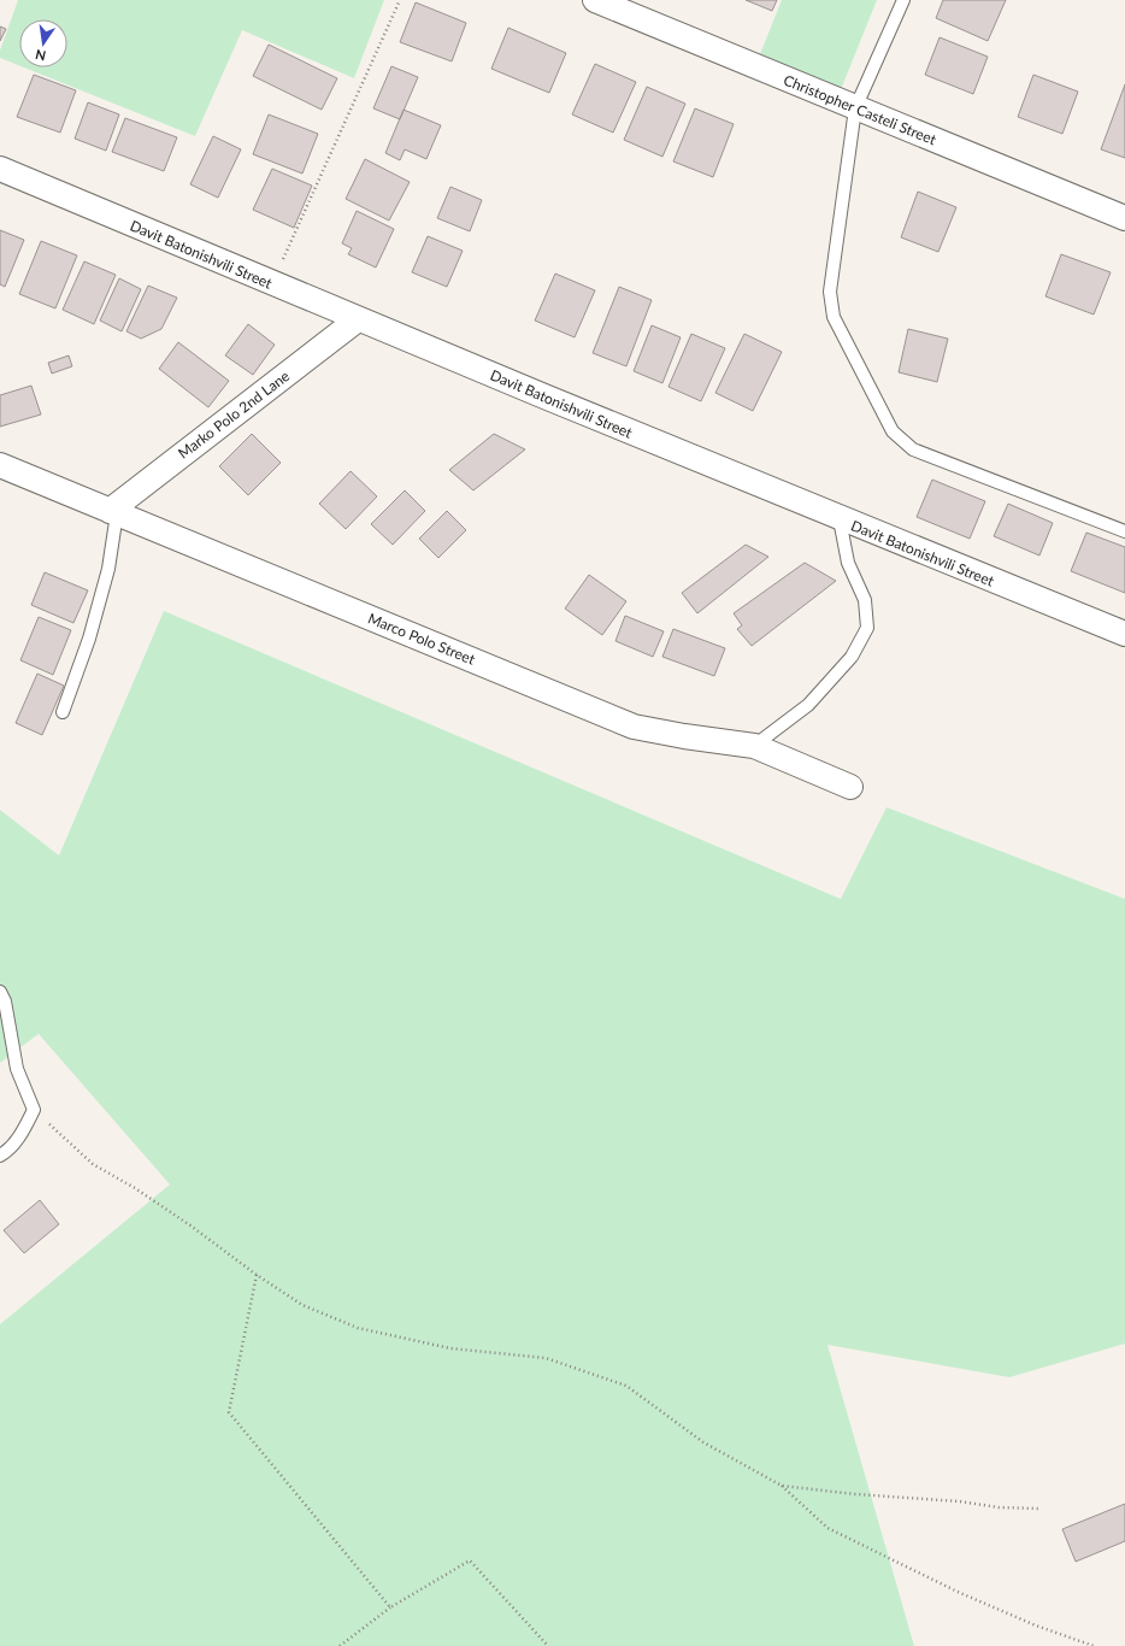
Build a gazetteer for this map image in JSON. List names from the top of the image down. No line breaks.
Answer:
{"streets":{"street":["Christopher Casteli Street","Davit Batonishvili Street","Marko Polo 2nd Lane","Marco Polo Street"]},"crossings":[["Davit Batonishvili Street","Marko Polo 2nd Lane"],["Marko Polo 2nd Lane","Marco Polo Street"]],"north":"bottom"}
